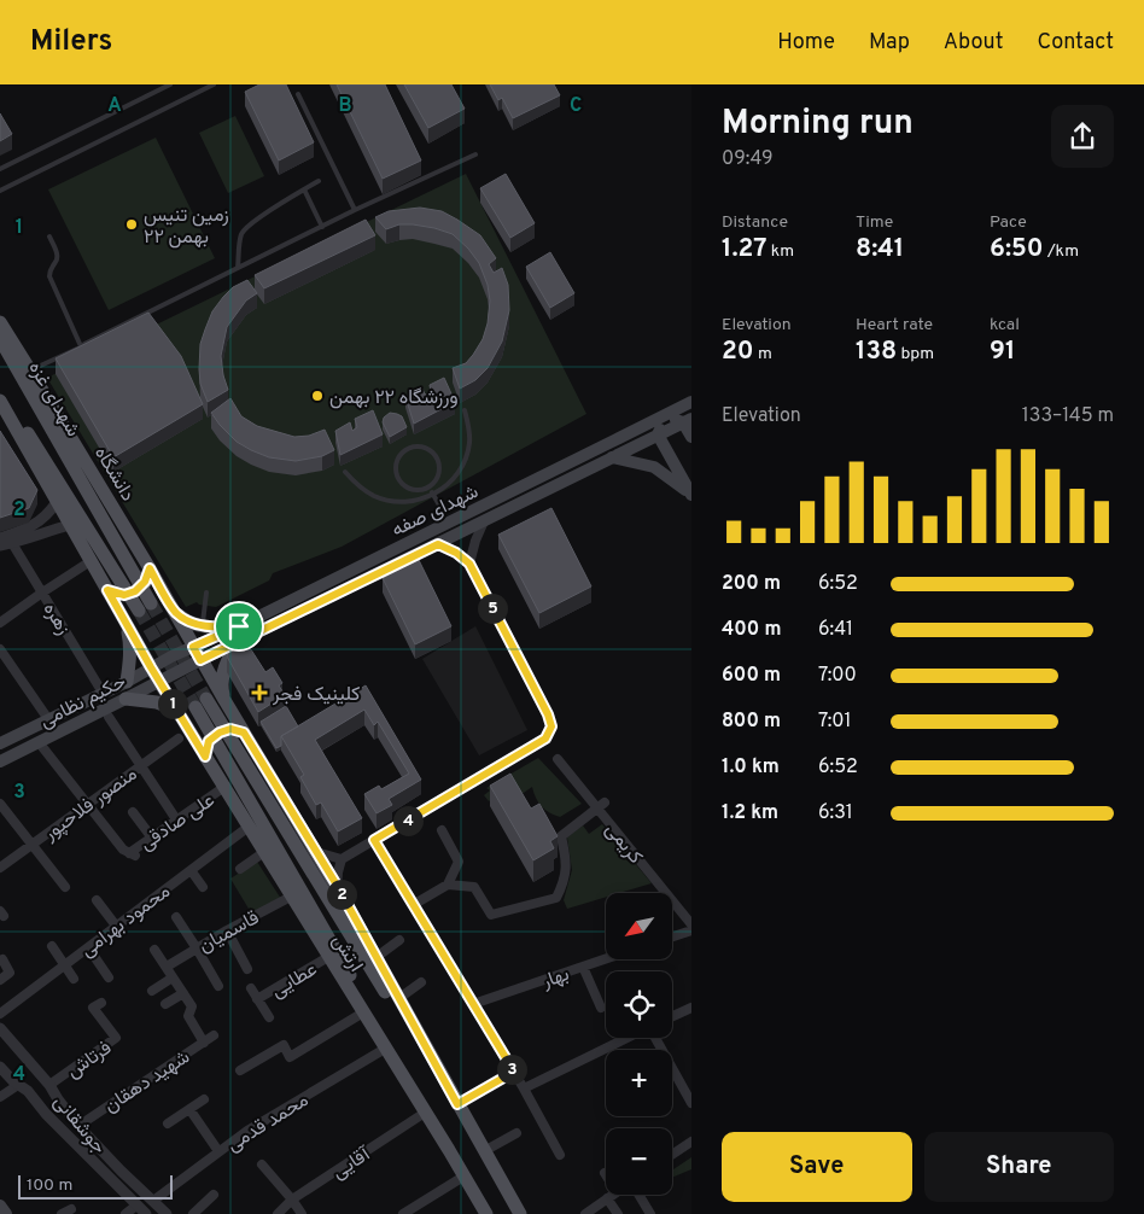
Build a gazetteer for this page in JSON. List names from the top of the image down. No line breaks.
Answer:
{"streets":{"main road":["شهدای غزه","دانشگاه","شهدای صفه","حکیم نظامی","ارتش"],"street":["زهره","منصور فلاحپور","علی صادقی","کریمی","محمود بهرامی","قاسمیان","بهار","عطایی","فرتاش","شهید دهقان","محمد قدمی","جوشقانی","آقایی"]},"crossings":[["دانشگاه","شهدای صفه"],["دانشگاه","حکیم نظامی"],["دانشگاه","ارتش"],["شهدای صفه","حکیم نظامی"],["شهدای صفه","ارتش"],["زهره","حکیم نظامی"],["حکیم نظامی","ارتش"],["منصور فلاحپور","علی صادقی"],["علی صادقی","ارتش"],["محمود بهرامی","ارتش"],["قاسمیان","ارتش"],["ارتش","عطایی"],["ارتش","محمد قدمی"],["ارتش","آقایی"],["فرتاش","جوشقانی"],["شهید دهقان","جوشقانی"],["محمد قدمی","جوشقانی"]],"places":{"other":["زمین تنیس ۲۲ بهمن","ورزشگاه ۲۲ بهمن"],"health":["کلینیک فجر"]},"scale_bar":"100 m","north":"bottom left","page":{"header":"Milers","nav":["Home","Map","About","Contact"],"heading":["Morning run","09:49"],"stats":[["Distance","1.27 km"],["Time","8:41"],["Pace","6:50 /km"],["Elevation","20 m"],["Heart rate","138 bpm"],["kcal","91"]],"chart":["Elevation","133–145 m"],"list":[{"name":"200 m","note":"6:52"},{"name":"400 m","note":"6:41"},{"name":"600 m","note":"7:00"},{"name":"800 m","note":"7:01"},{"name":"1.0 km","note":"6:52"},{"name":"1.2 km","note":"6:31"}],"pins":["5","1","4","2","3"],"map_buttons":["+","−"],"buttons":["Save","Share"],"scale":"100 m"},"grid":{"columns":["A","B","C"],"rows":["1","2","3","4"]}}
